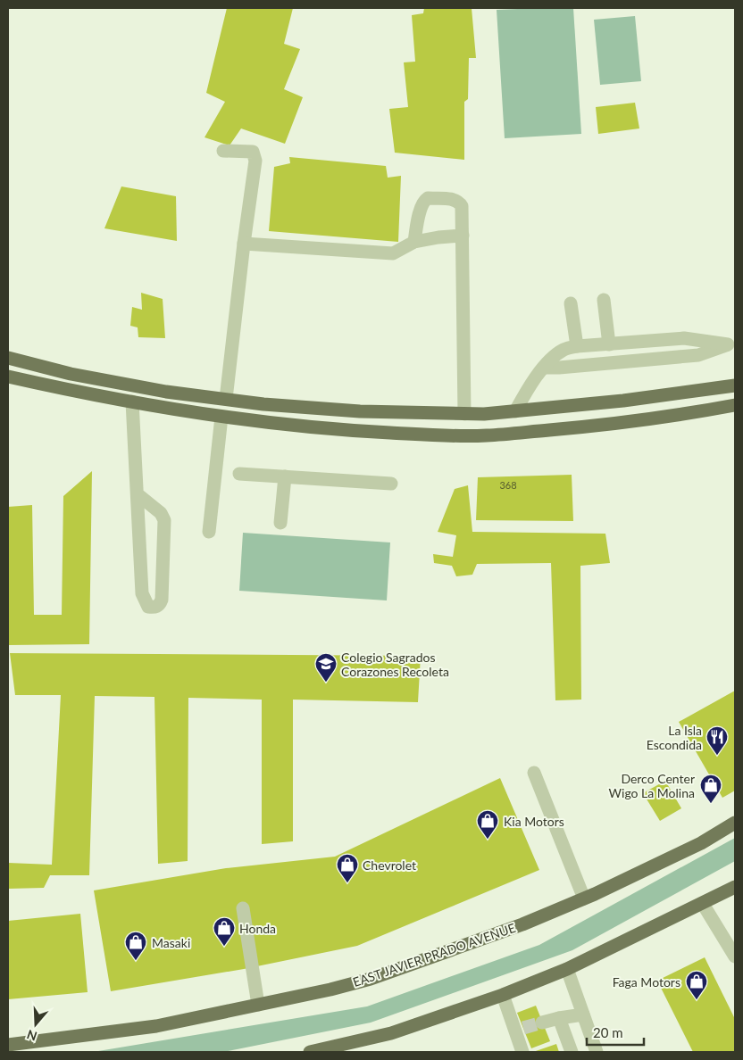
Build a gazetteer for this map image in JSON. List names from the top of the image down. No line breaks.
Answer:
{"streets":{"main road":["EAST JAVIER PRADO AVENUE"]},"places":{"school or university":["Colegio Sagrados Corazones Recoleta"],"restaurant":["La Isla Escondida"],"shop":["Derco Center Wigo La Molina","Kia Motors","Chevrolet","Honda","Masaki","Faga Motors"]},"house_numbers":["368"],"scale_bar":"20 m","north":"bottom"}
